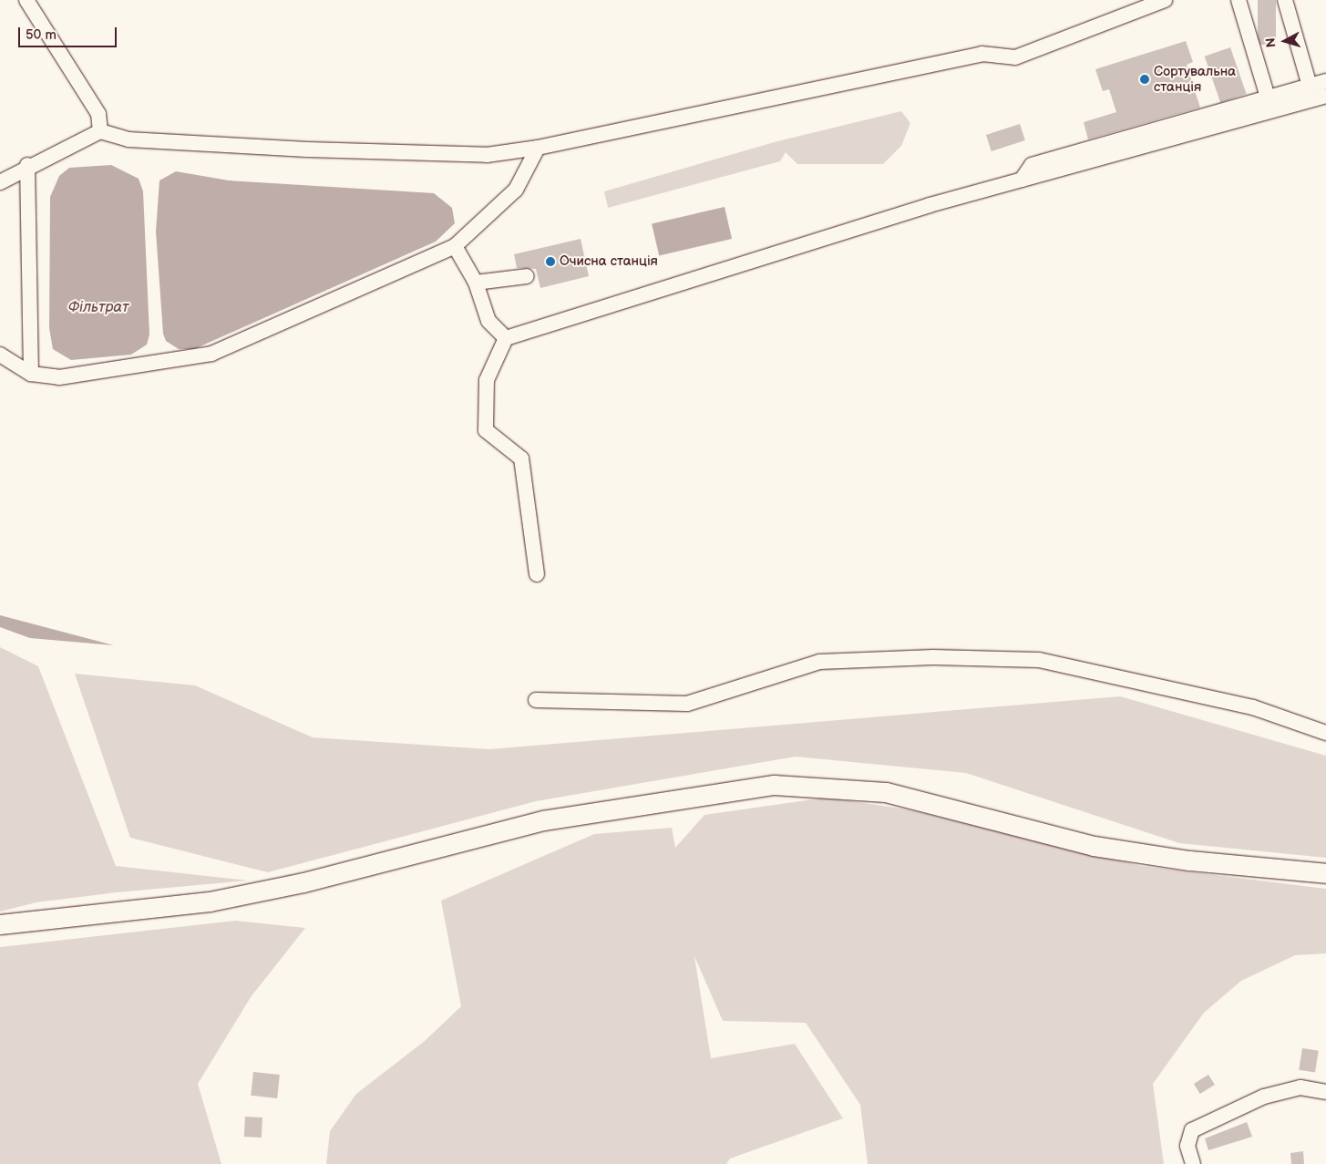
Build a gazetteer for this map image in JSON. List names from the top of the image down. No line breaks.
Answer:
{"water":["Фільтрат"],"places":["Сортувальна станція","Очисна станція"],"scale_bar":"50 m","north":"left"}
